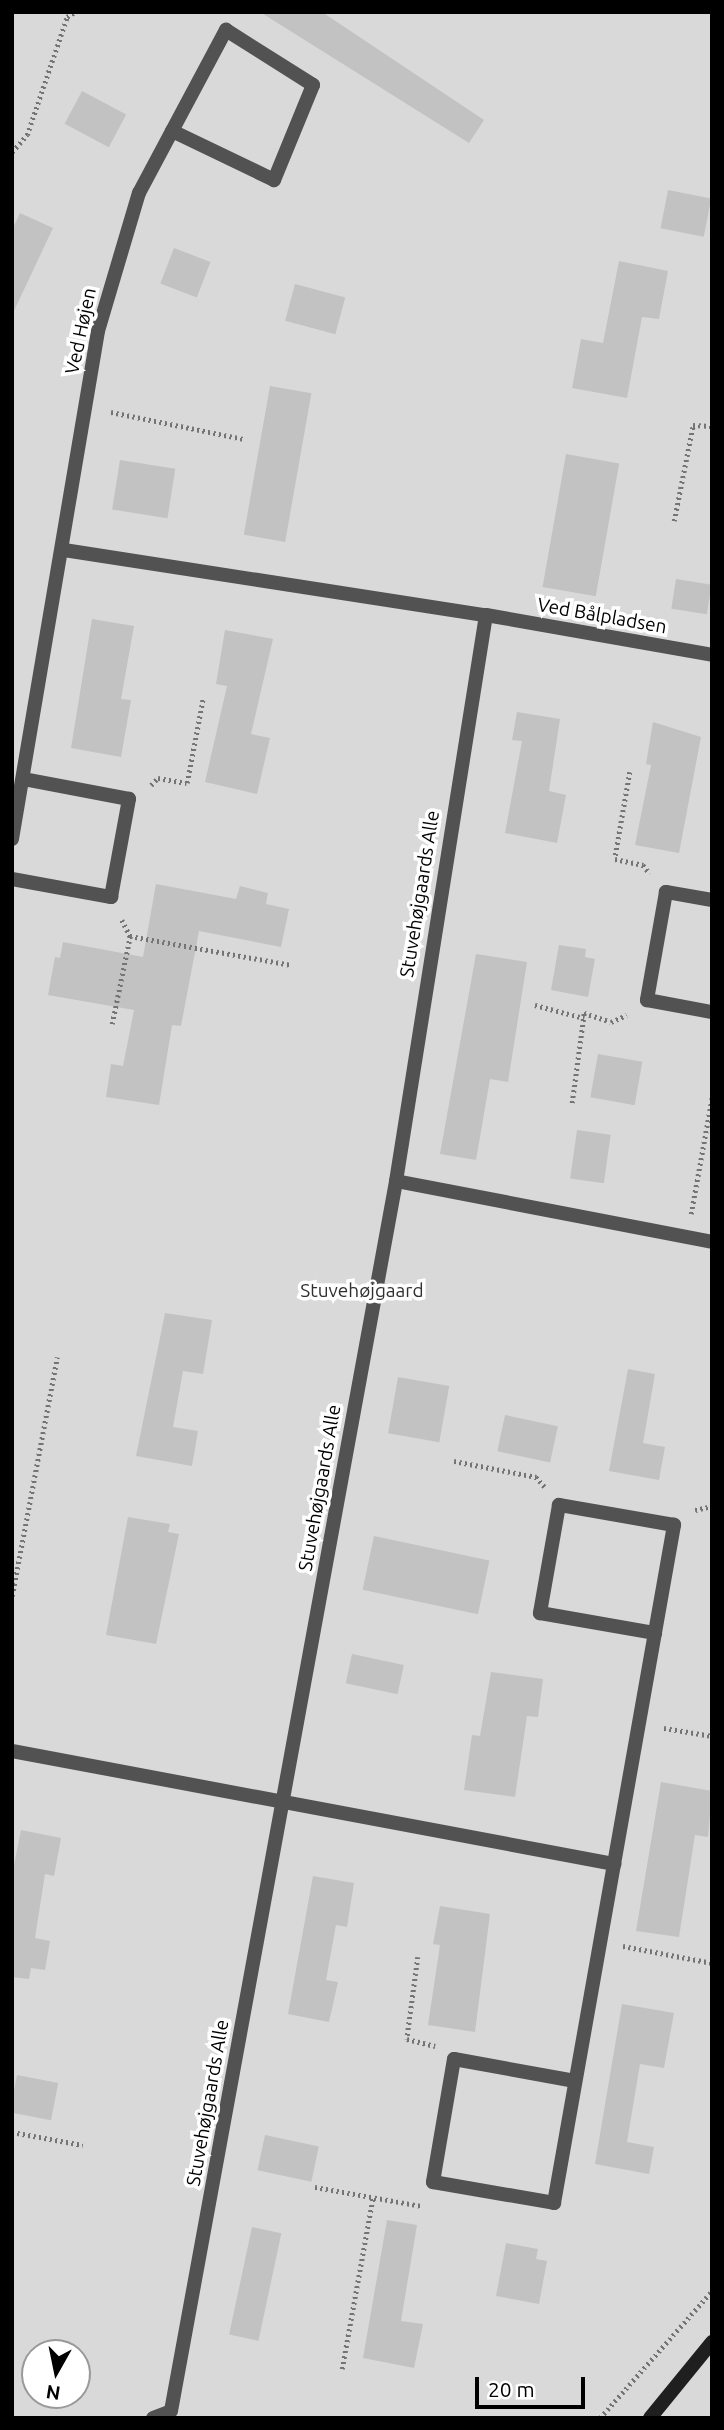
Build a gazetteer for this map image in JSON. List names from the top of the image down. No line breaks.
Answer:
{"streets":{"lane":["Ved Højen","Ved Bålpladsen","Stuvehøjgaards Alle"]},"crossings":[["Ved Bålpladsen","Stuvehøjgaards Alle"]],"parks":["Stuvehøjgaard"],"scale_bar":"20 m","north":"bottom"}
